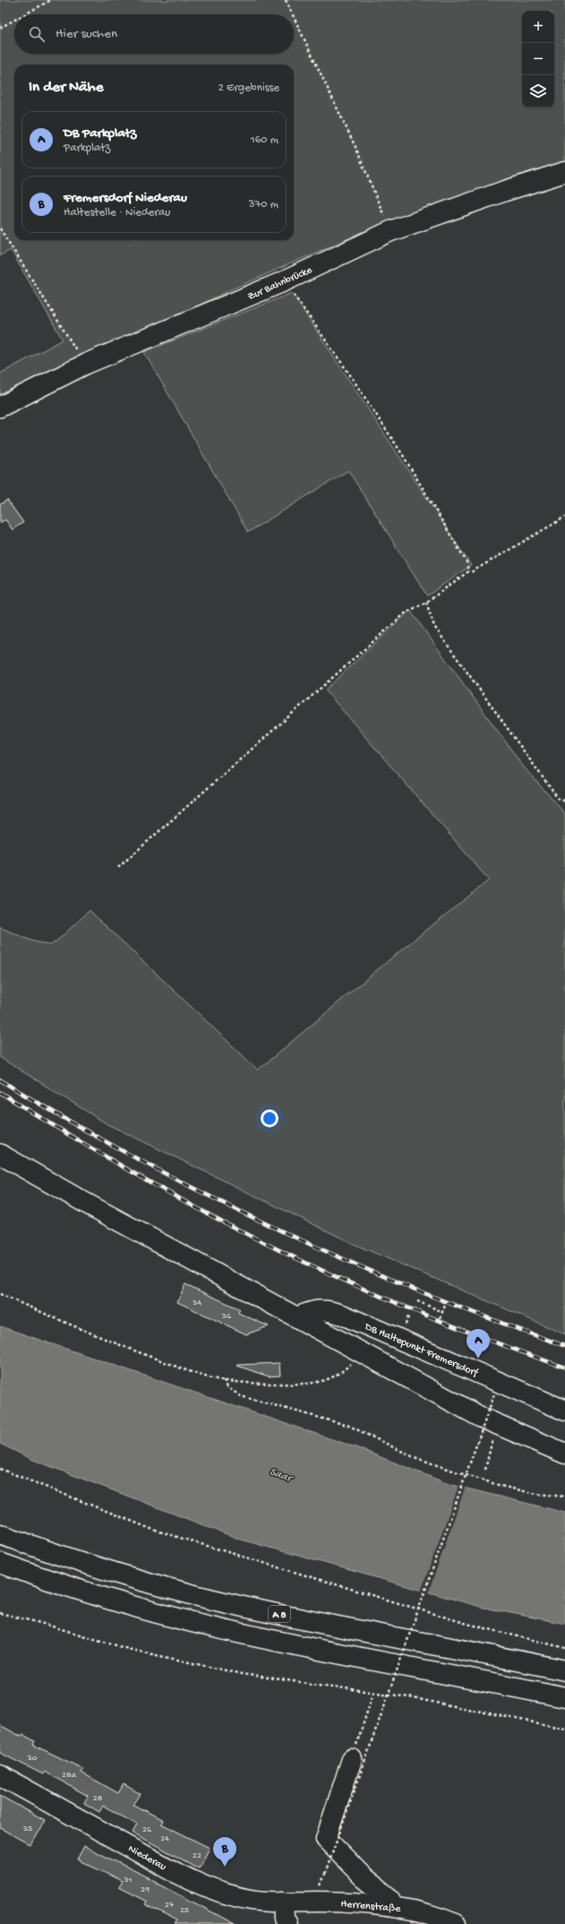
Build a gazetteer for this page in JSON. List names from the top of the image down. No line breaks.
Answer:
{"streets":{"main road":["Zur Bahnbrücke","DB Haltepunkt Fremersdorf","A 8","Niederau","Herrenstraße"]},"crossings":[["Niederau","Herrenstraße"]],"water":["Saar"],"house_numbers":["34","36","30","28a","28","35","26","24","22","31","29","27","25"],"page":{"map_buttons":["+","−"],"search":"Hier suchen","heading":["In der Nähe","2 Ergebnisse"],"list":[{"mark":"A","name":"DB Parkplatz","note":"Parkplatz","value":"160 m"},{"mark":"B","name":"Fremersdorf Niederau","note":"Haltestelle · Niederau","value":"370 m"}],"pins":["A","B"]}}
